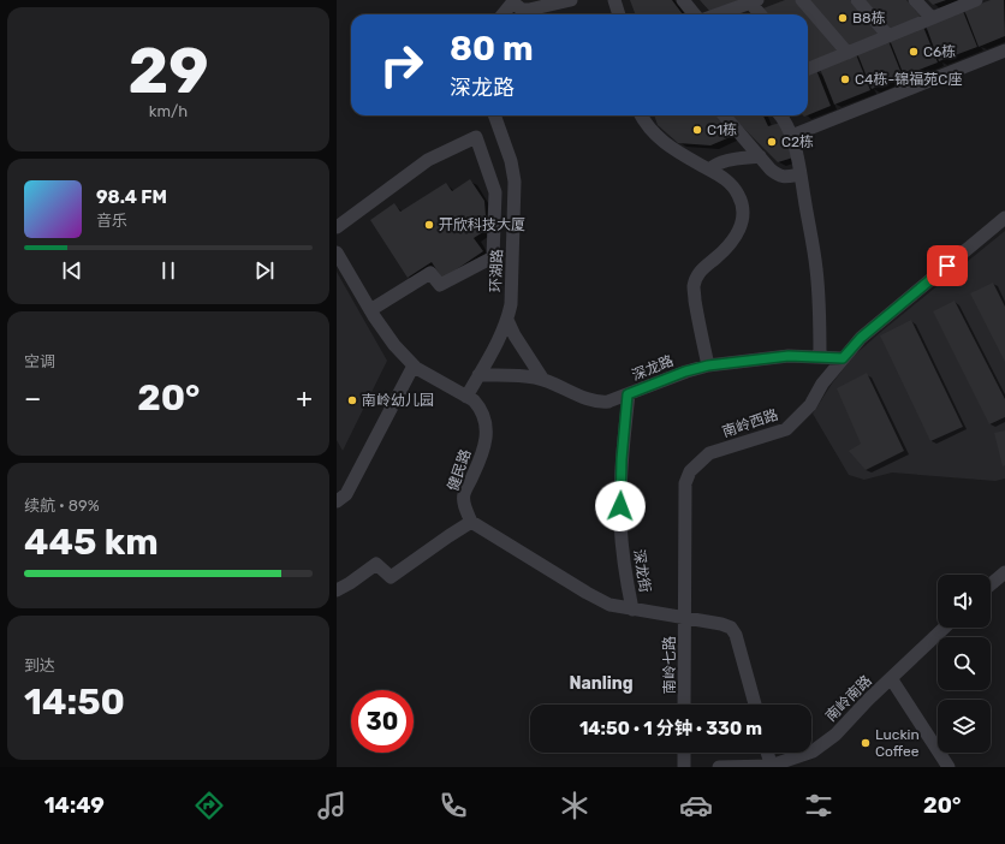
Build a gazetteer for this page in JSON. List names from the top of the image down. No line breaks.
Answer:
{"streets":{"street":["环湖路","深龙路","南岭西路","健民路","深龙街","南岭七路","南岭南路"]},"crossings":[["环湖路","深龙路"],["环湖路","健民路"],["深龙路","南岭西路"],["深龙路","深龙街"],["南岭西路","南岭七路"]],"districts":["Nanling"],"places":["B8栋","C6栋","C4栋-锦福苑C座","C1栋","C2栋","开欣科技大厦","南岭幼儿园","Luckin Coffee"],"page":{"tile":[["29","km/h"],"空调",["续航 · 89%","445 km"],["到达","14:50"]],"turn":["80 m","深龙路"],"song":["98.4 FM","音乐"],"heat":["−","20°","+"],"limit":"30","trip":"14:50 · 1 分钟 · 330 m","tabs":["14:49","20°"]}}
